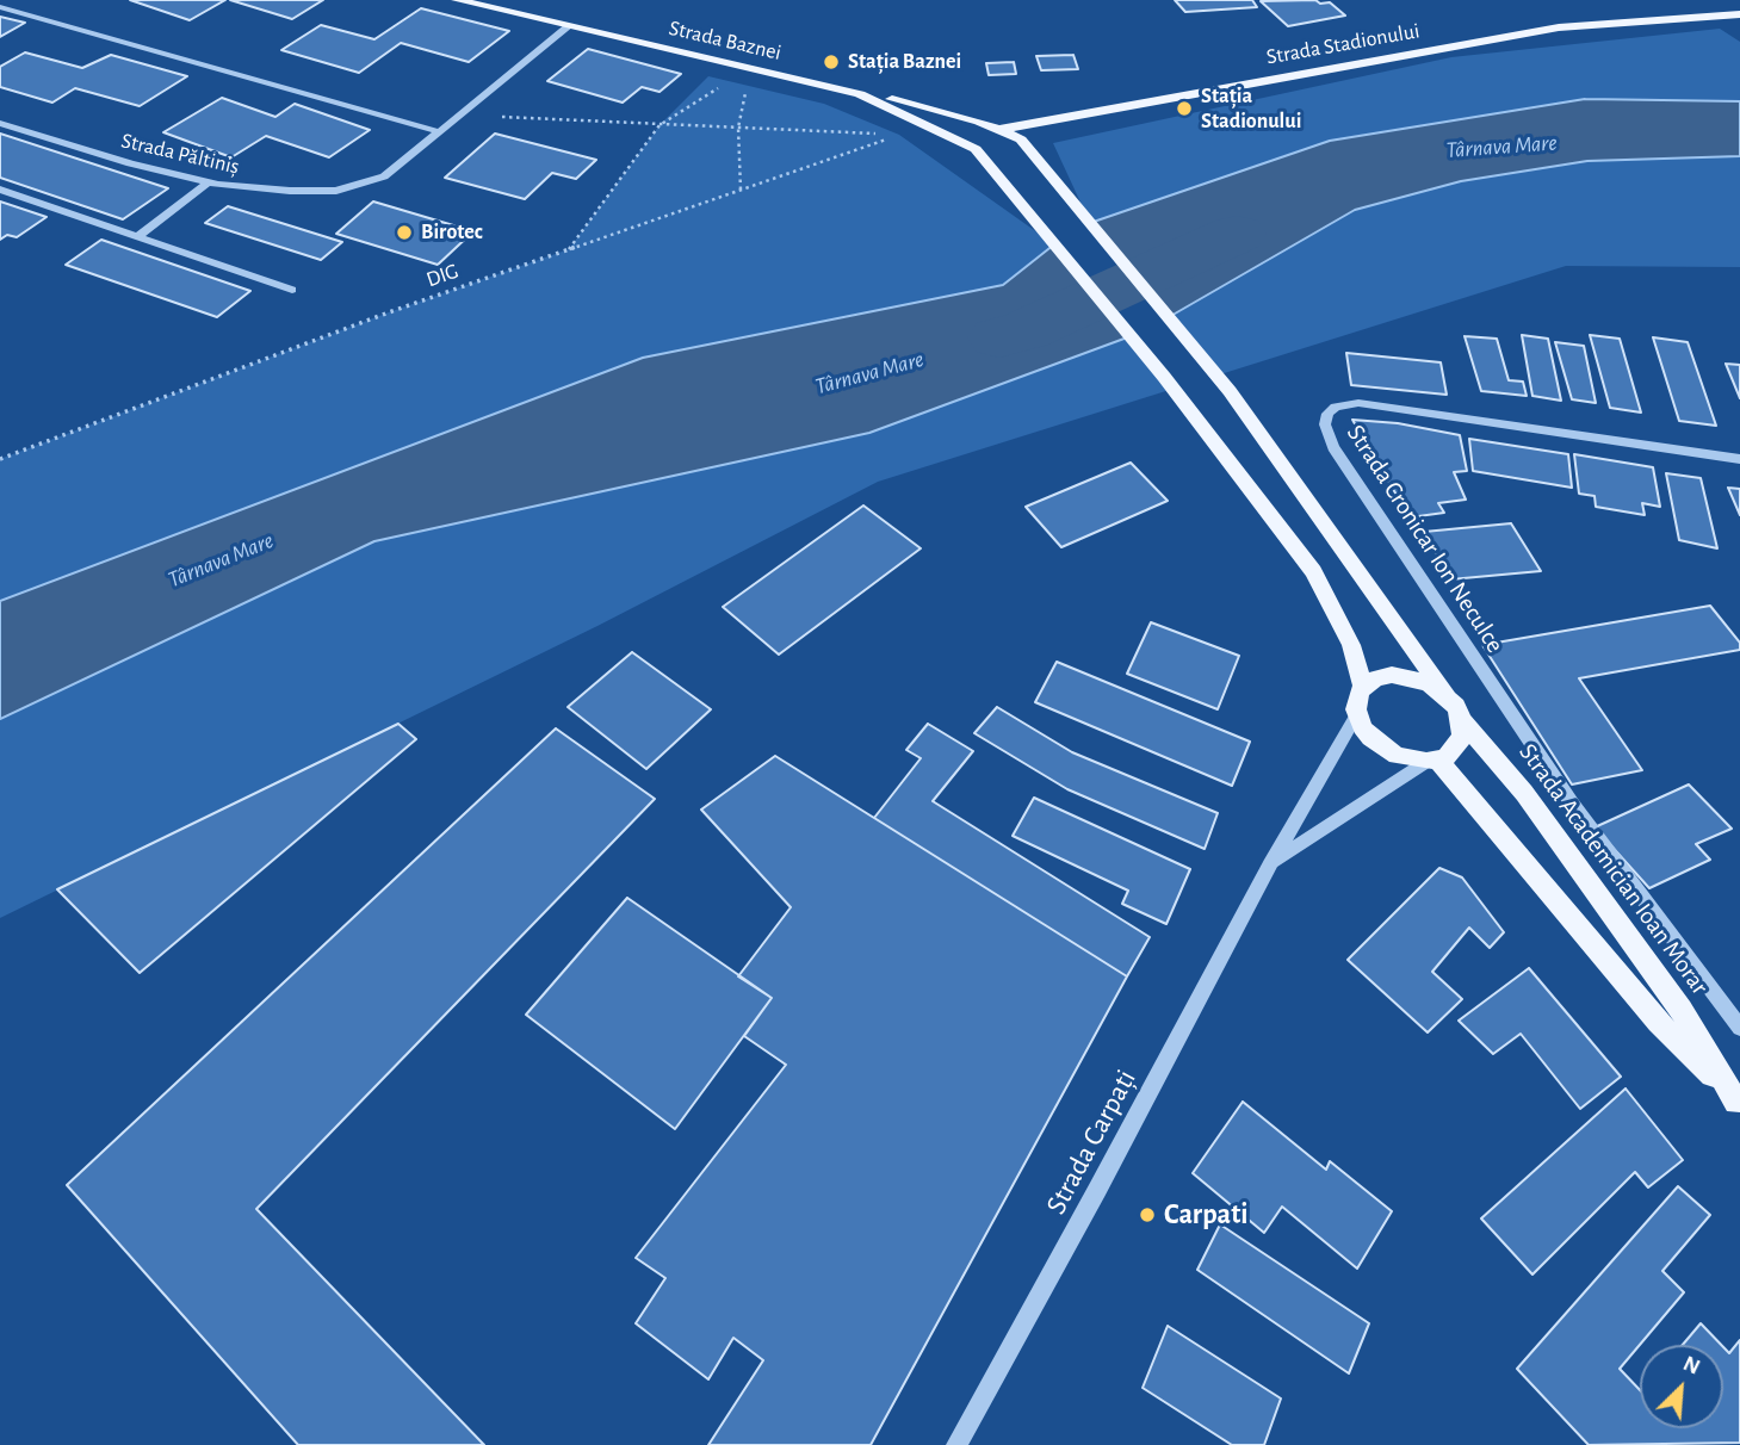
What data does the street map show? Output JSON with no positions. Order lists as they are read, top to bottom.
{
  "streets": {
    "main road": ["Strada Baznei", "Strada Stadionului", "Strada Academician Ioan Morar"],
    "street": ["Strada Păltiniș", "Strada Cronicar Ion Neculce", "Strada Carpați"],
    "path": ["DIG"]
  },
  "crossings": [
    ["Strada Baznei", "Strada Stadionului"],
    ["Strada Baznei", "Strada Păltiniș"],
    ["Strada Baznei", "Strada Academician Ioan Morar"],
    ["Strada Baznei", "Strada Carpați"],
    ["Strada Academician Ioan Morar", "Strada Carpați"]
  ],
  "water": ["Târnava Mare"],
  "places": [
    "Stația Baznei",
    "Stația Stadionului",
    "Birotec",
    "Carpati"
  ],
  "north": "top right"
}
